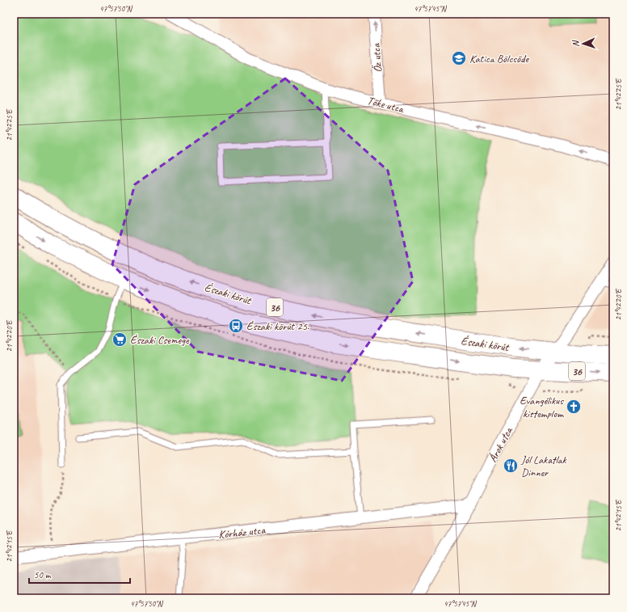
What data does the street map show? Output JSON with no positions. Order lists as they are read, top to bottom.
{
  "streets": {
    "main road": ["Északi körút", "36"],
    "street": [
      "Őz utca",
      "Tőke utca",
      "Árok utca",
      "Kórház utca"
    ]
  },
  "crossings": [
    ["Őz utca", "Tőke utca"],
    ["Északi körút", "36"],
    ["Északi körút", "Árok utca"],
    ["36", "Árok utca"],
    ["Árok utca", "Kórház utca"]
  ],
  "one_way": ["Őz utca", "Tőke utca"],
  "places": {
    "school or university": ["Katica Bölcsőde"],
    "bus stop": ["Északi körút 25."],
    "supermarket": ["Északi Csemege"],
    "church": ["Evangélikus kistemplom"],
    "restaurant": ["Jól Lakatlak Dinner"]
  },
  "scale_bar": "50 m",
  "north": "left",
  "coordinates": [
    "47°57'50\"N",
    "47°57'45\"N",
    "21°42'25\"E",
    "21°42'20\"E",
    "21°42'15\"E"
  ]
}
